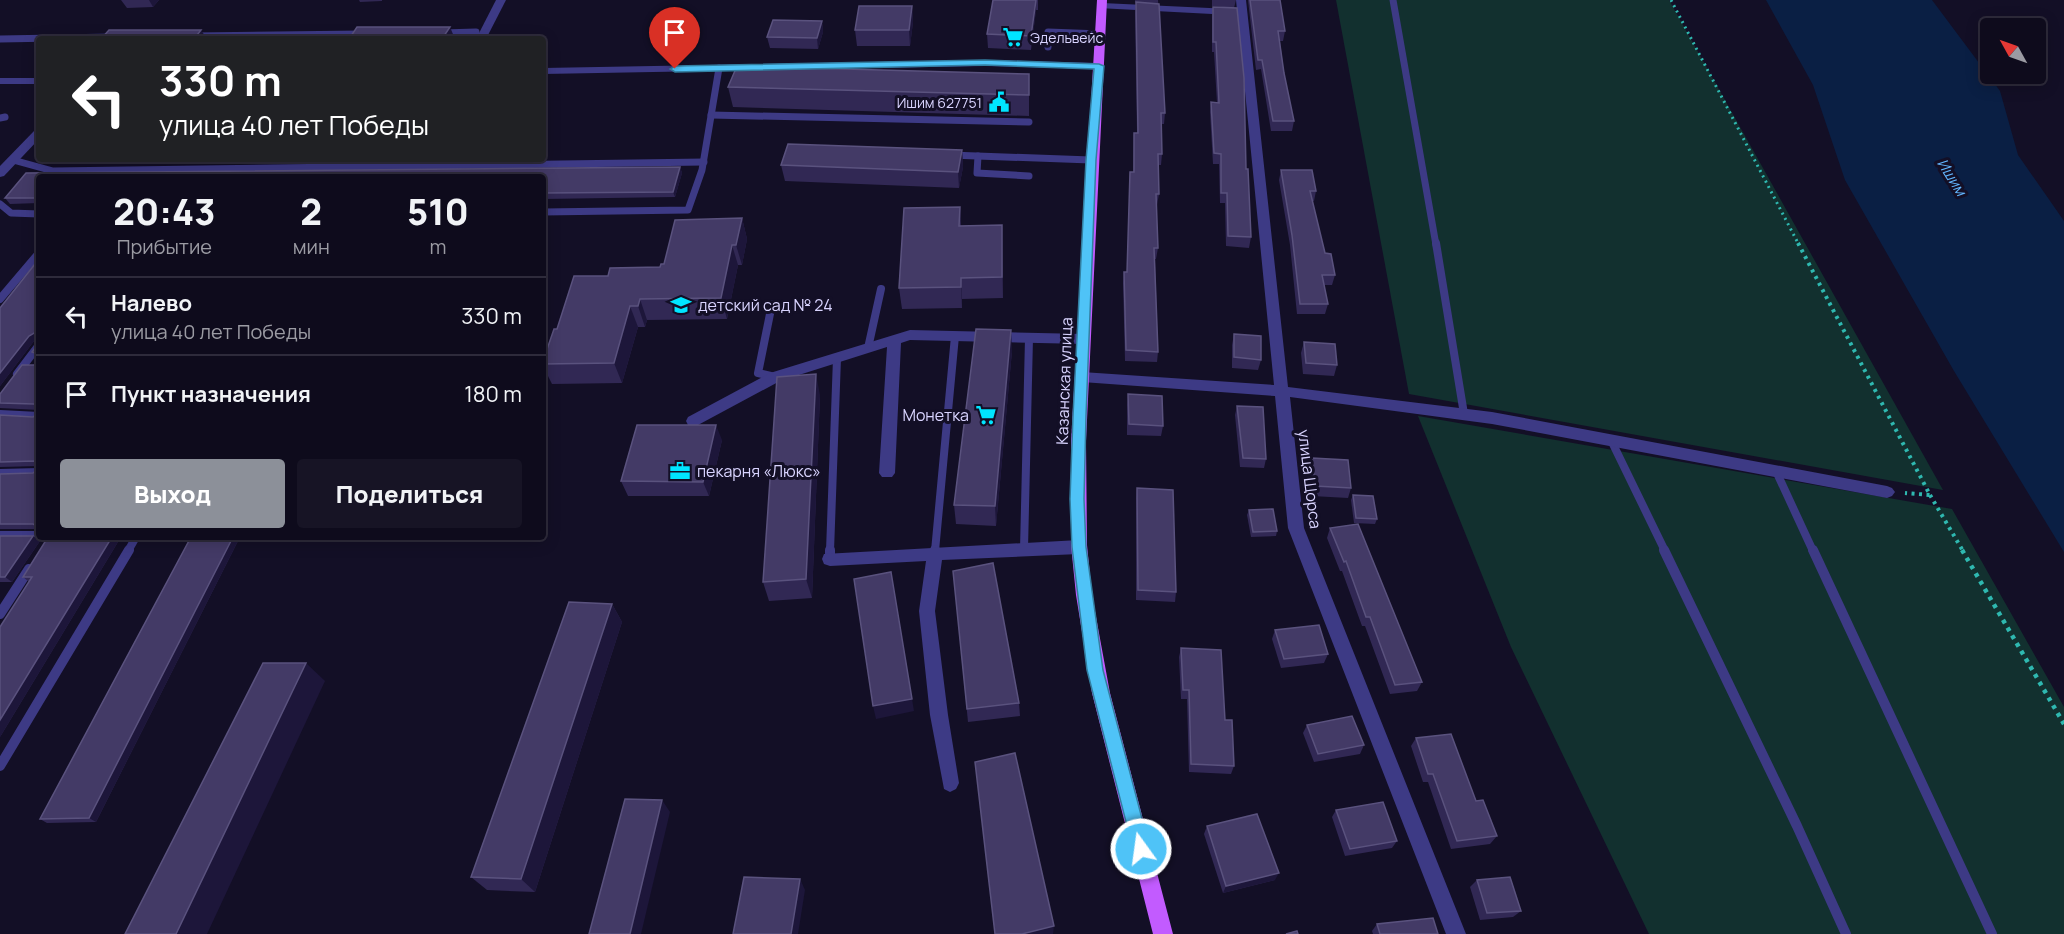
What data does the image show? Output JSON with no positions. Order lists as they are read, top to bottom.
{
  "streets": {
    "main road": ["Казанская улица"],
    "street": ["улица Щорса"]
  },
  "water": ["Ишим"],
  "places": {
    "supermarket": ["Эдельвейс", "Монетка"],
    "public building": ["Ишим 627751"],
    "school or university": ["детский сад № 24"],
    "office": ["пекарня «Люкс»"]
  },
  "north": "top left",
  "page": {
    "turn": ["330 m", "улица 40 лет Победы"],
    "eta": [
      "20:43",
      "Прибытие",
      "2",
      "мин",
      "510",
      "m"
    ],
    "list": [
      {
        "name": "Налево",
        "note": "улица 40 лет Победы",
        "value": "330 m"
      },
      {
        "name": "Пункт назначения",
        "value": "180 m"
      }
    ],
    "buttons": ["Выход", "Поделиться"]
  }
}
